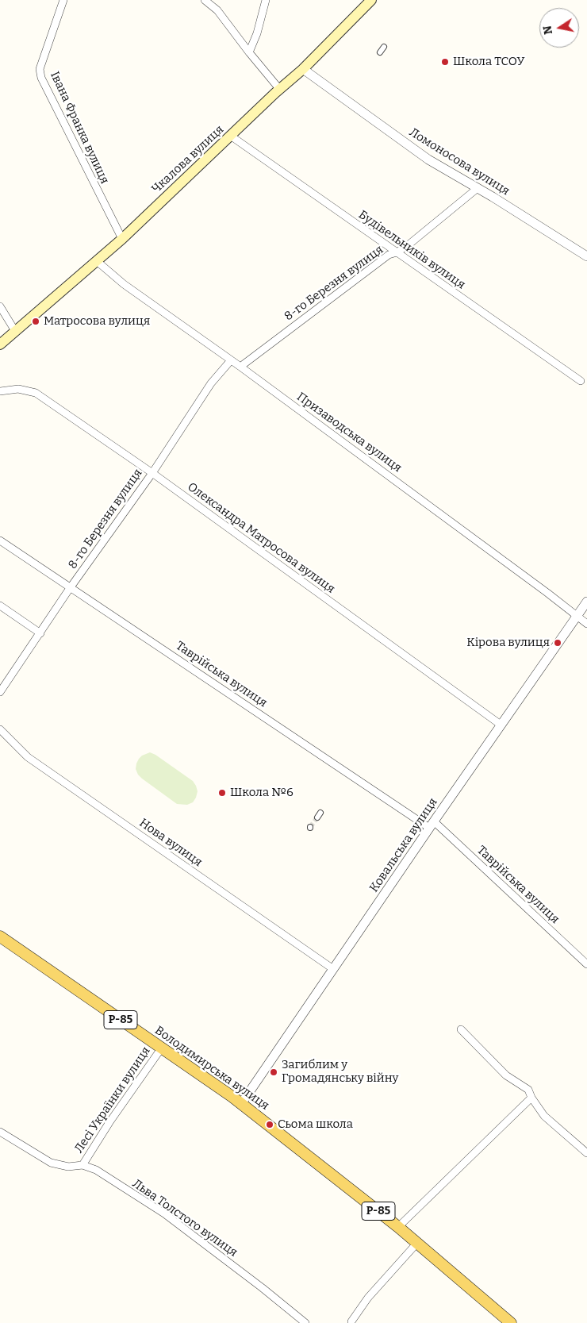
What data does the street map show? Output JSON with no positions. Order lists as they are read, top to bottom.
{
  "streets": {
    "main road": ["Чкалова вулиця", "Р-85", "Володимирська вулиця"],
    "street": [
      "Івана Франка вулиця",
      "Ломоносова вулиця",
      "Будівельників вулиця",
      "8-го Березня вулиця",
      "Призаводська вулиця",
      "Олександра Матросова вулиця",
      "Таврійська вулиця",
      "Нова вулиця",
      "Ковальська вулиця",
      "Лесі Українки вулиця",
      "Льва Толстого вулиця"
    ]
  },
  "crossings": [
    ["Івана Франка вулиця", "Чкалова вулиця"],
    ["Чкалова вулиця", "Ломоносова вулиця"],
    ["Чкалова вулиця", "Будівельників вулиця"],
    ["Чкалова вулиця", "Призаводська вулиця"],
    ["Ломоносова вулиця", "8-го Березня вулиця"],
    ["Будівельників вулиця", "8-го Березня вулиця"],
    ["8-го Березня вулиця", "Призаводська вулиця"],
    ["8-го Березня вулиця", "Олександра Матросова вулиця"],
    ["8-го Березня вулиця", "Таврійська вулиця"],
    ["Призаводська вулиця", "Ковальська вулиця"],
    ["Олександра Матросова вулиця", "Ковальська вулиця"],
    ["Таврійська вулиця", "Ковальська вулиця"],
    ["Нова вулиця", "Ковальська вулиця"],
    ["Ковальська вулиця", "Володимирська вулиця"],
    ["Володимирська вулиця", "Лесі Українки вулиця"],
    ["Лесі Українки вулиця", "Льва Толстого вулиця"]
  ],
  "places": [
    "Школа ТСОУ",
    "Матросова вулиця",
    "Кірова вулиця",
    "Школа №6",
    "Загиблим у Громадянську війну",
    "Сьома школа"
  ],
  "north": "left"
}
